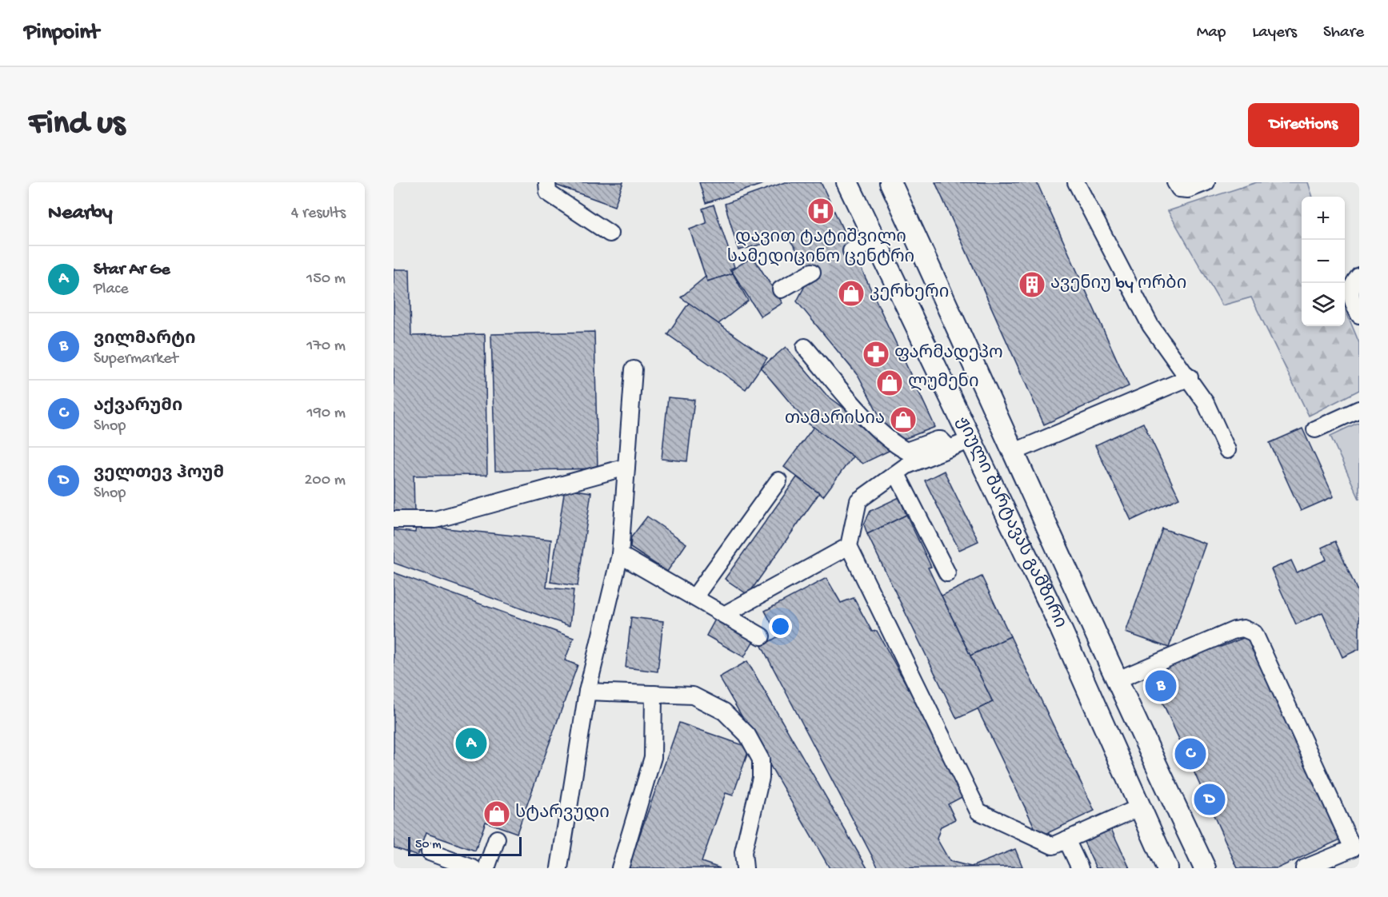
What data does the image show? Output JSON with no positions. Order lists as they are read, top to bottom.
{
  "streets": {
    "main road": ["ჟიული შარტავას გამზირი"]
  },
  "places": {
    "hospital": ["დავით ტატიშვილი სამედიცინო ცენტრი"],
    "building": ["ავენიუ by ორბი"],
    "shop": [
      "კერხერი",
      "ლუმენი",
      "თამარისია",
      "სტარვუდი"
    ],
    "pharmacy": ["ფარმადეპო"]
  },
  "scale_bar": "50 m",
  "page": {
    "header": "Pinpoint",
    "nav": ["Map", "Layers", "Share"],
    "buttons": "Directions",
    "title": "Find us",
    "heading": ["Nearby", "4 results"],
    "map_buttons": ["+", "−"],
    "list": [
      {
        "mark": "A",
        "name": "Star Ar Ge",
        "note": "Place",
        "value": "150 m"
      },
      {
        "mark": "B",
        "name": "ვილმარტი",
        "note": "Supermarket",
        "value": "170 m"
      },
      {
        "mark": "C",
        "name": "აქვარუმი",
        "note": "Shop",
        "value": "190 m"
      },
      {
        "mark": "D",
        "name": "ველთევ ჰოუმ",
        "note": "Shop",
        "value": "200 m"
      }
    ],
    "pins": [
      "B",
      "A",
      "C",
      "D"
    ],
    "scale": "50 m"
  }
}
